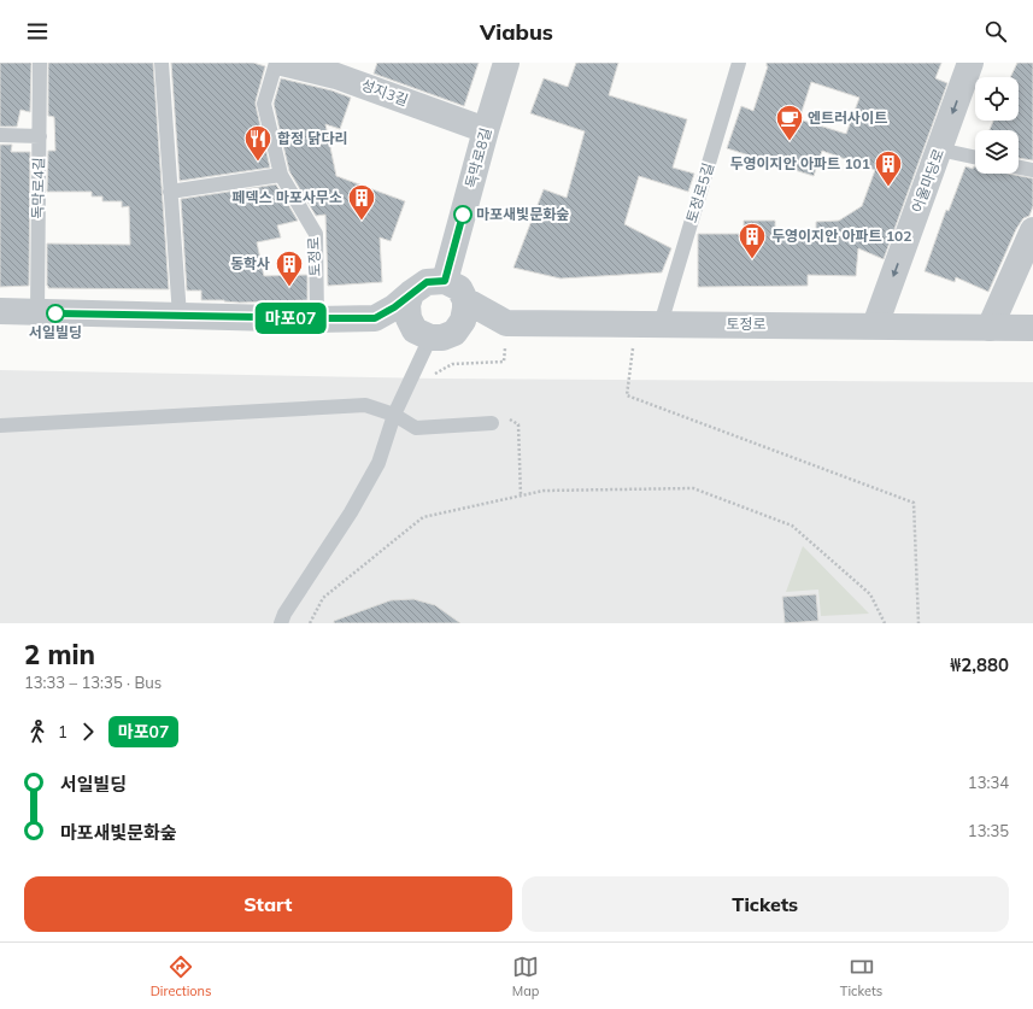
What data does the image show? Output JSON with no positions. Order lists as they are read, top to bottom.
{
  "streets": {
    "street": [
      "성지3길",
      "독막로8길",
      "어울마당로",
      "토정로"
    ],
    "lane": ["독막로4길", "토정로5길"]
  },
  "crossings": [
    ["성지3길", "독막로8길"],
    ["독막로8길", "토정로"],
    ["어울마당로", "토정로"],
    ["토정로5길", "토정로"]
  ],
  "places": {
    "cafe": ["엔트러사이트"],
    "restaurant": ["합정 닭다리"],
    "building": [
      "두영이지안 아파트 101",
      "페덱스 마포사무소",
      "두영이지안 아파트 102",
      "동학사"
    ],
    "other": ["마포새빛문화숲", "서일빌딩"]
  },
  "lines": ["bus line 마포07"],
  "page": {
    "header": "Viabus",
    "on_map": "마포07",
    "heading": ["2 min", "13:33 – 13:35 · Bus", "₩2,880"],
    "legs": ["1", "마포07"],
    "list": [
      {
        "name": "서일빌딩",
        "value": "13:34"
      },
      {
        "name": "마포새빛문화숲",
        "value": "13:35"
      }
    ],
    "buttons": ["Start", "Tickets"],
    "tabs": ["Directions", "Map", "Tickets"]
  }
}
